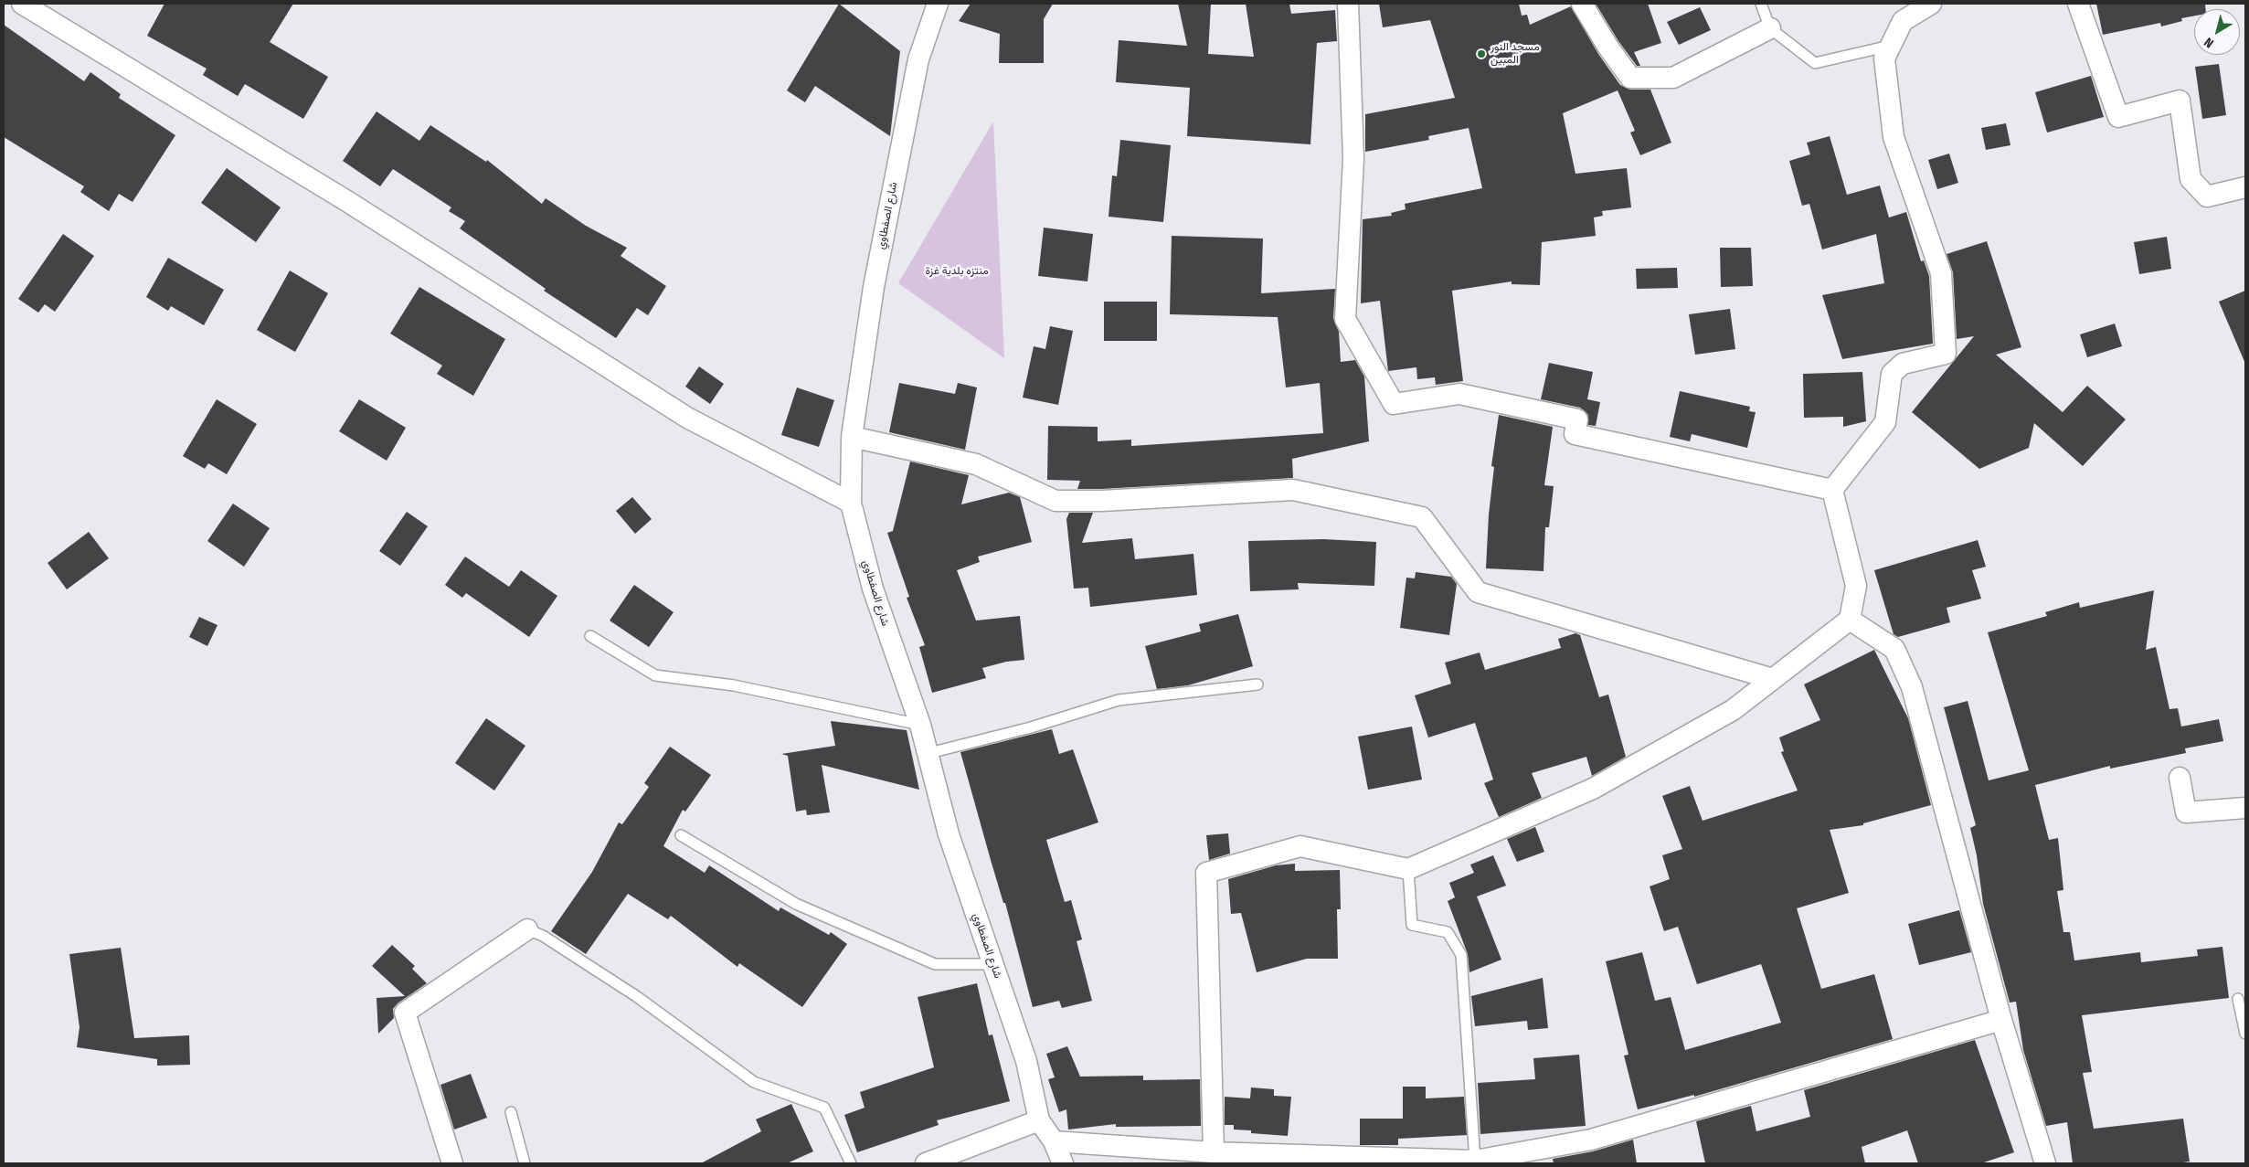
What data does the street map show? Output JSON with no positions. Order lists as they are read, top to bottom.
{
  "streets": {
    "street": ["شارع الصفطاوي"]
  },
  "parks": ["منتزه بلدية غزة"],
  "places": ["مسجد النور المبين"],
  "north": "bottom left"
}
